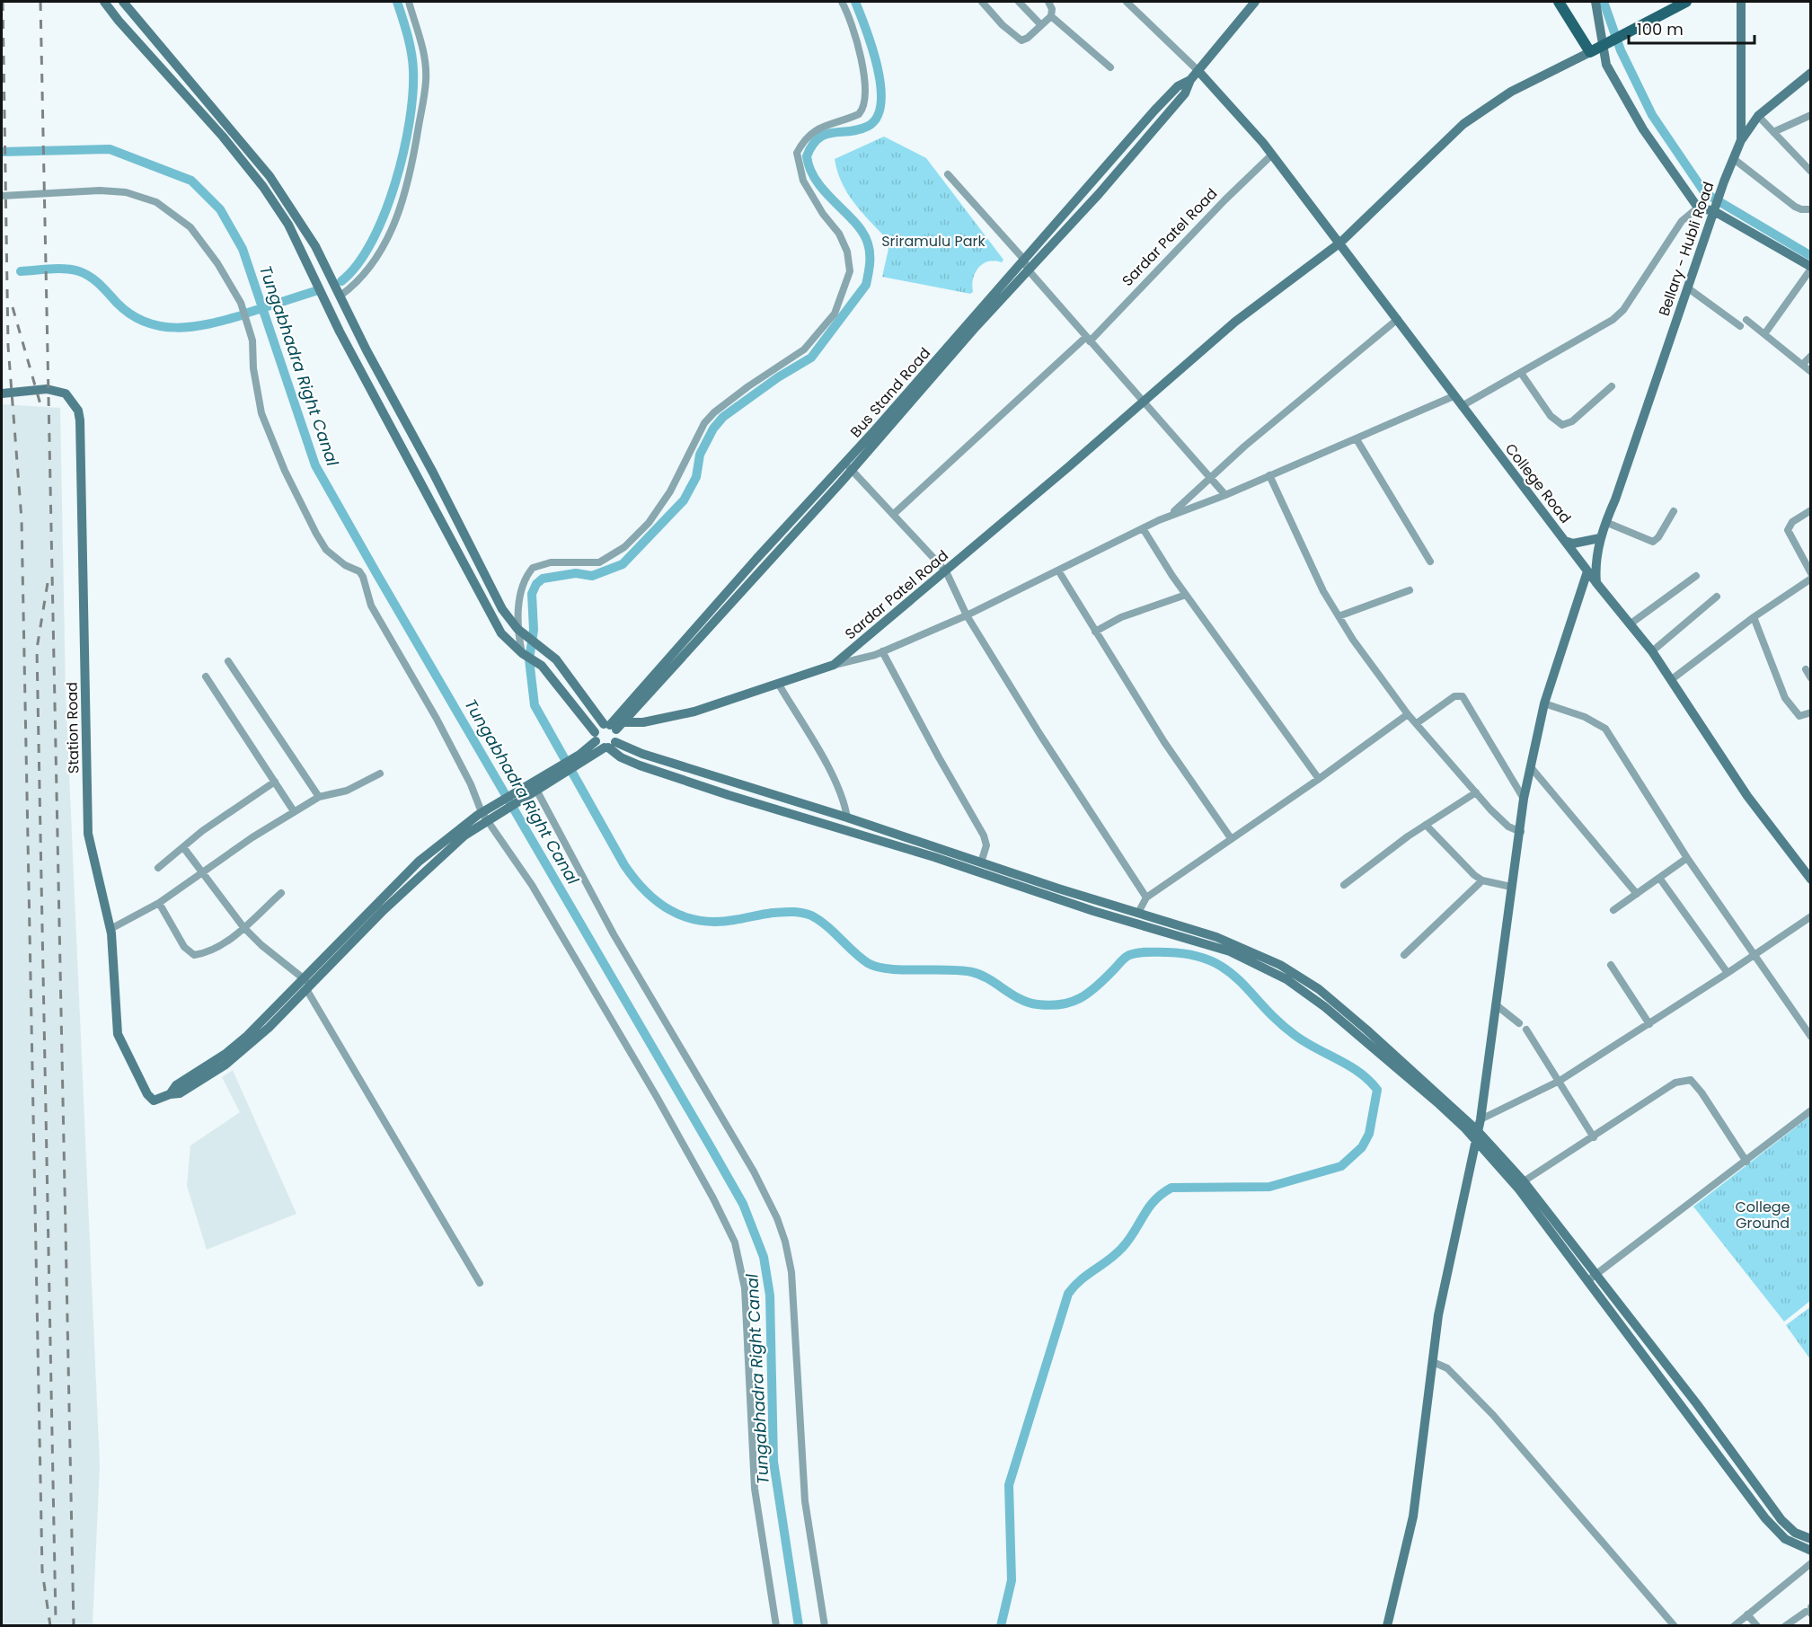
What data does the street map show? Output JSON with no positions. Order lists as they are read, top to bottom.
{
  "streets": {
    "street": [
      "Sardar Patel Road",
      "Bellary - Hubli Road",
      "Bus Stand Road",
      "College Road",
      "Station Road"
    ]
  },
  "crossings": [
    ["Sardar Patel Road", "Bus Stand Road"],
    ["Sardar Patel Road", "College Road"],
    ["Bellary - Hubli Road", "College Road"],
    ["Bus Stand Road", "College Road"]
  ],
  "water": ["Tungabhadra Right Canal"],
  "parks": ["Sriramulu Park", "College Ground"],
  "scale_bar": "100 m"
}
